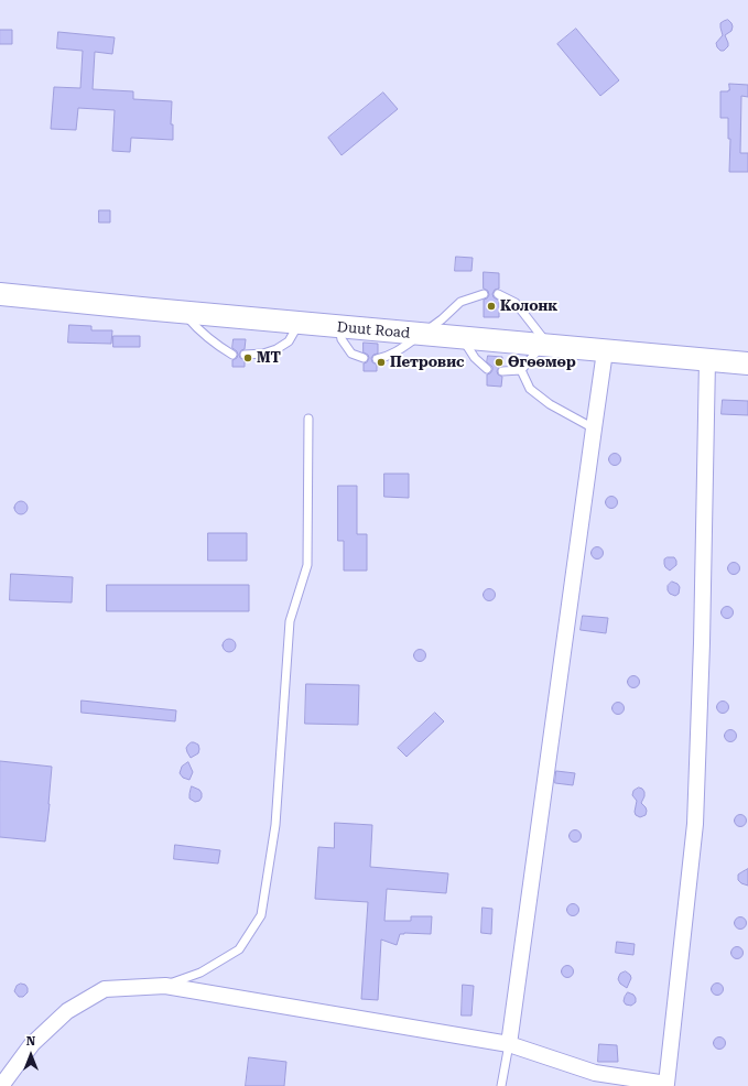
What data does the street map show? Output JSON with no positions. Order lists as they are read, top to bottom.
{
  "streets": {
    "main road": ["Duut Road"]
  },
  "places": [
    "Колонк",
    "MT",
    "Петровиc",
    "Өгөөмөр"
  ],
  "north": "top"
}
